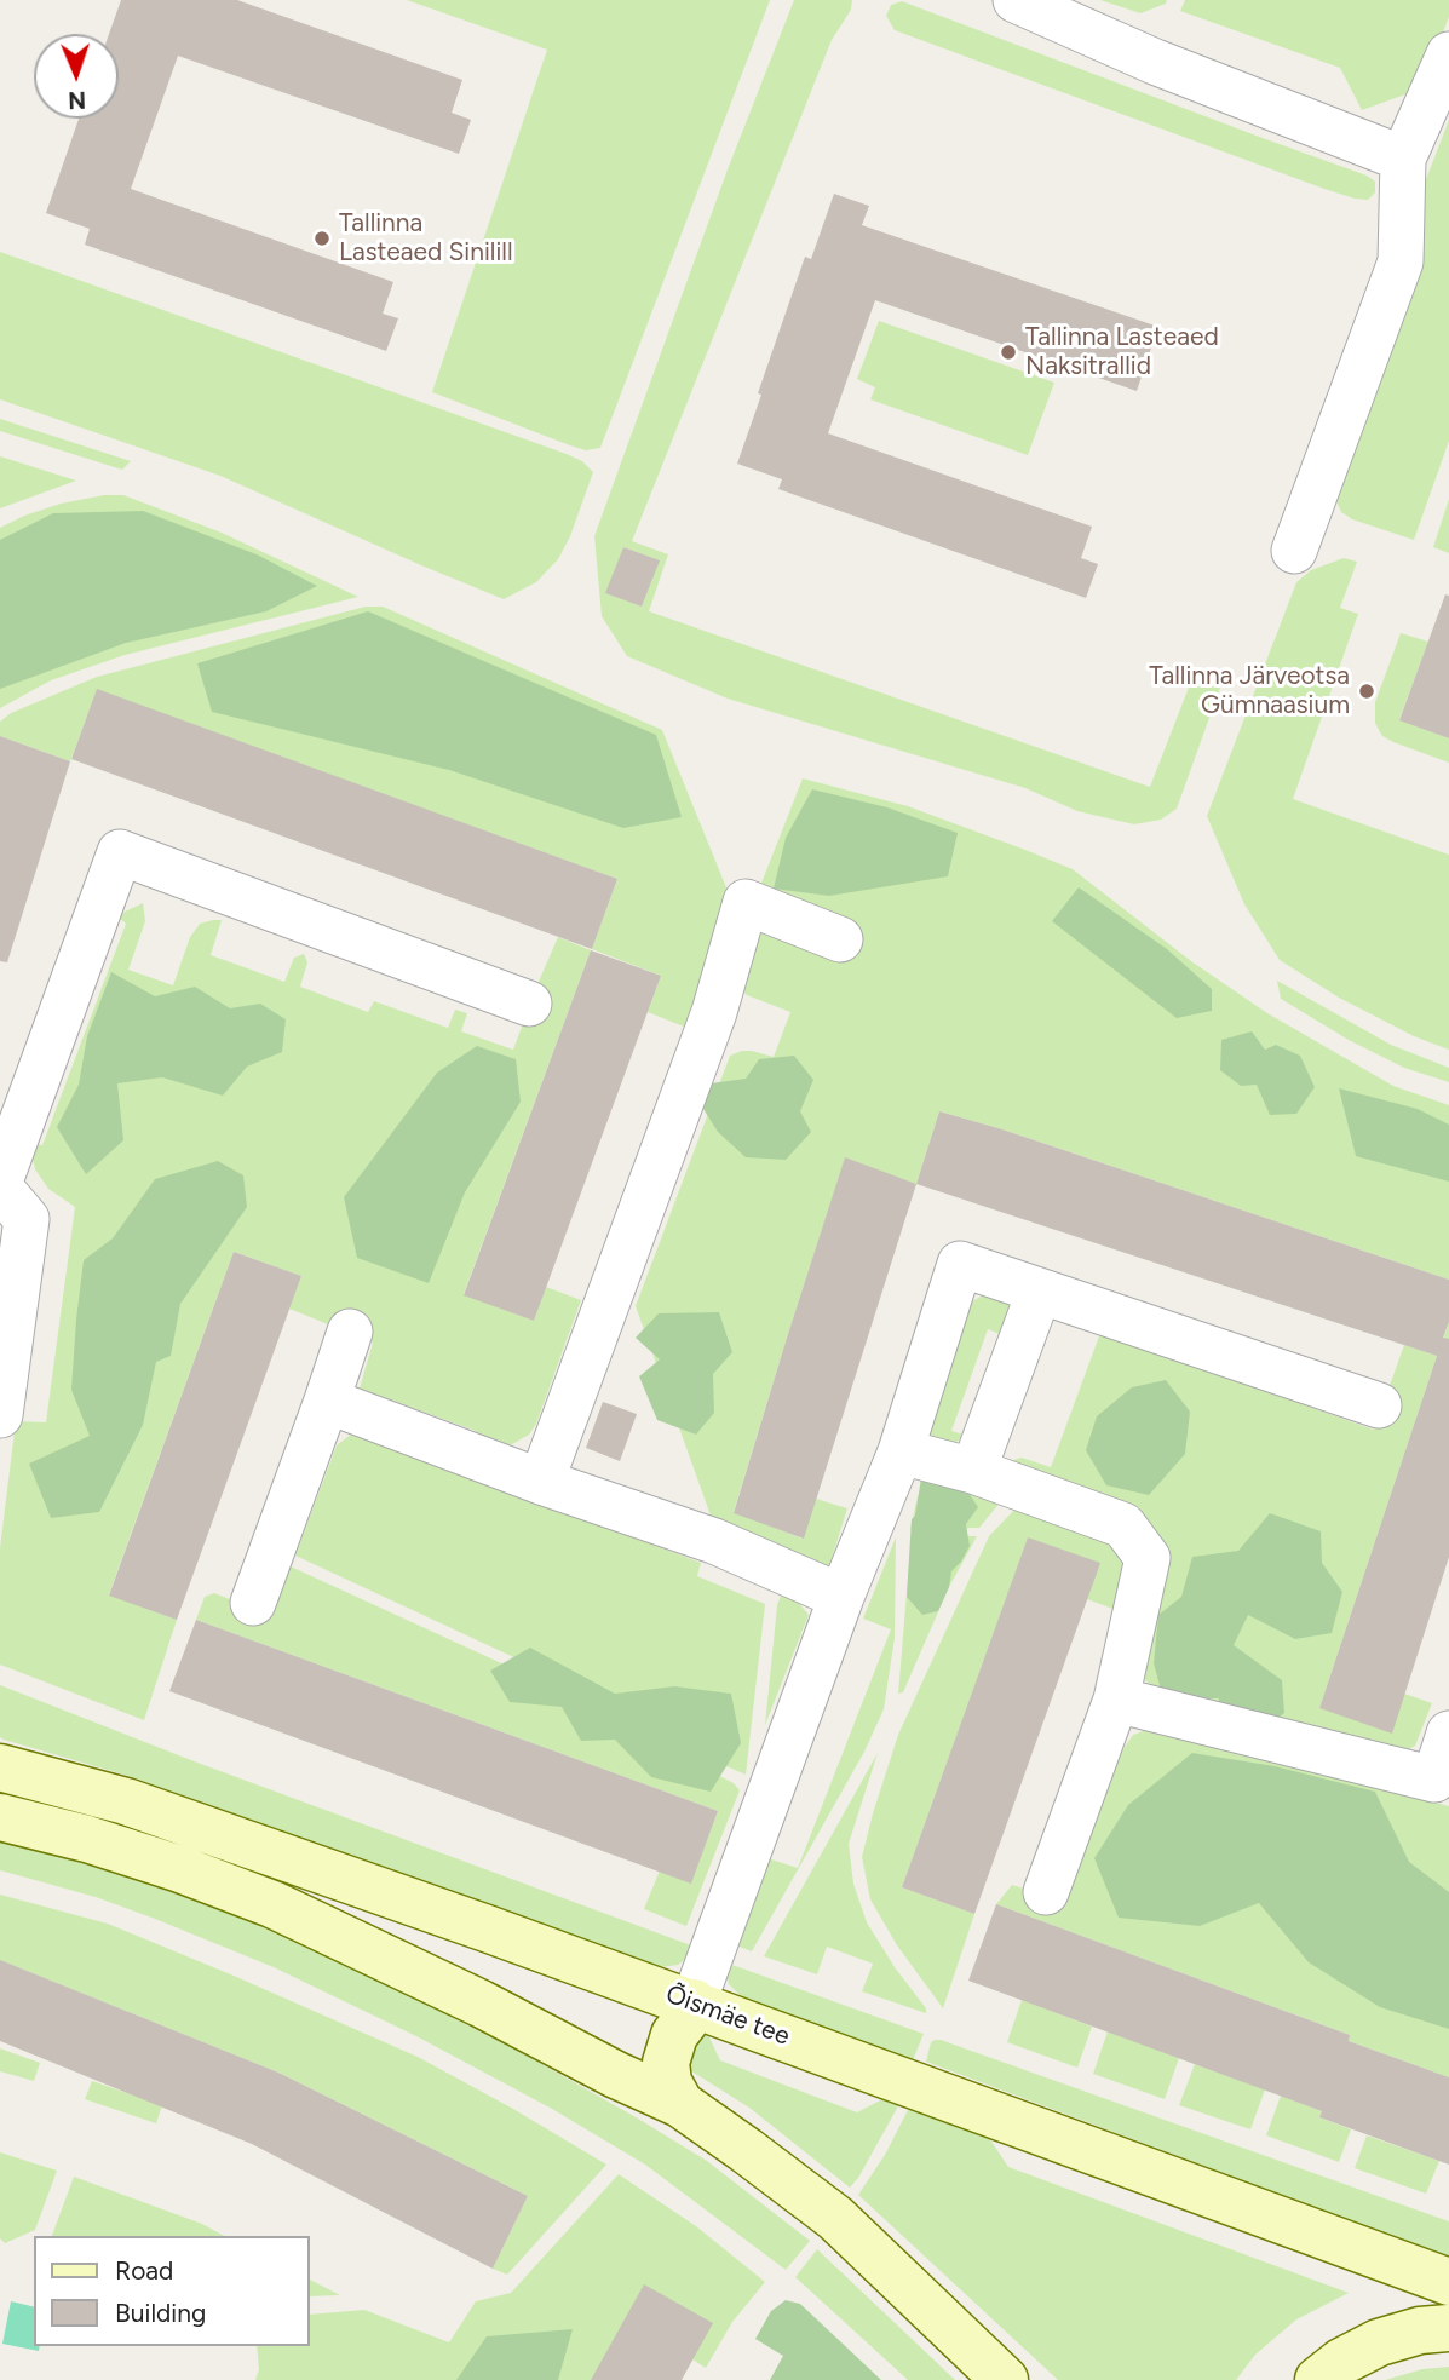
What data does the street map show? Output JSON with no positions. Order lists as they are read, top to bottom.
{
  "streets": {
    "main road": ["Õismäe tee"]
  },
  "places": ["Tallinna Lasteaed Sinilill", "Tallinna Lasteaed Naksitrallid", "Tallinna Järveotsa Gümnaasium"],
  "legend": ["Road", "Building"],
  "north": "bottom"
}
